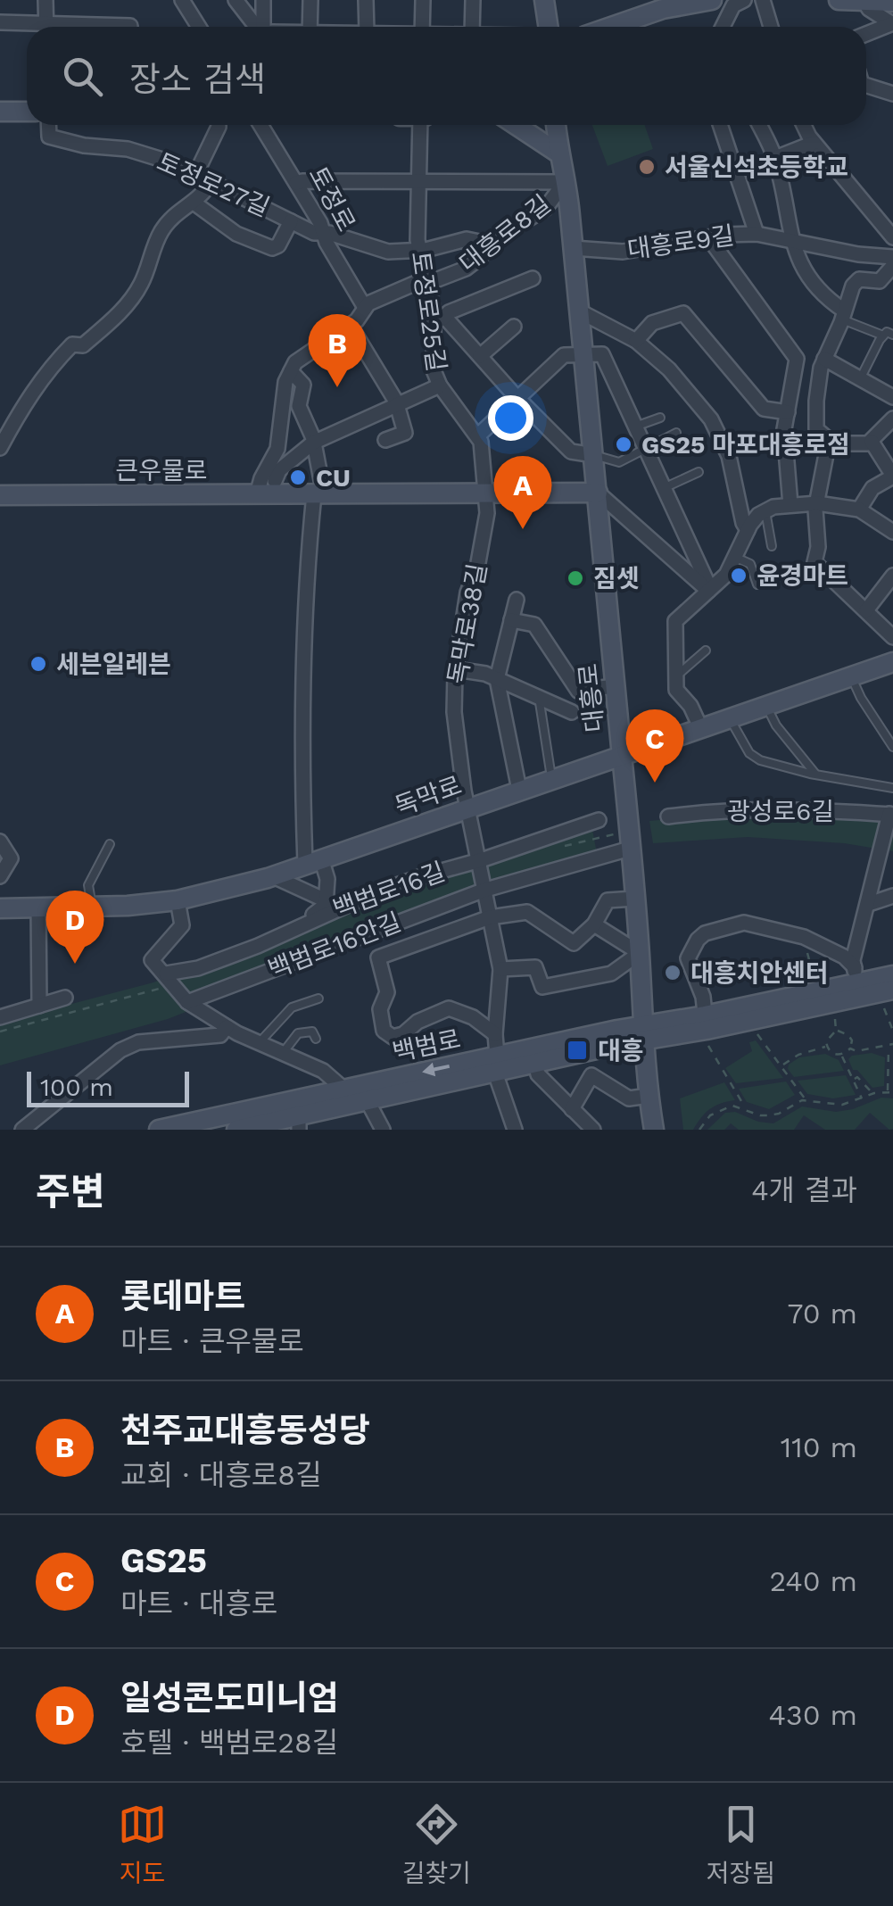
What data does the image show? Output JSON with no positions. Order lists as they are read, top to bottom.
{
  "streets": {
    "main road": [
      "큰우물로",
      "대흥로",
      "독막로",
      "백범로"
    ],
    "street": [
      "토정로27길",
      "토정로",
      "대흥로8길",
      "대흥로9길",
      "토정로25길",
      "독막로38길",
      "광성로6길",
      "백범로16길",
      "백범로16안길"
    ]
  },
  "crossings": [
    ["토정로27길", "토정로"],
    ["토정로27길", "대흥로8길"],
    ["토정로27길", "토정로25길"],
    ["토정로", "대흥로8길"],
    ["대흥로8길", "토정로25길"],
    ["대흥로8길", "대흥로"],
    ["대흥로9길", "대흥로"],
    ["토정로25길", "큰우물로"],
    ["토정로25길", "독막로38길"],
    ["큰우물로", "독막로38길"],
    ["큰우물로", "대흥로"],
    ["독막로38길", "독막로"],
    ["독막로38길", "백범로16길"],
    ["대흥로", "독막로"],
    ["대흥로", "백범로16길"],
    ["대흥로", "백범로"],
    ["독막로", "백범로16길"],
    ["백범로16길", "백범로16안길"],
    ["백범로16길", "백범로"]
  ],
  "places": {
    "other": [
      "서울신석초등학교",
      "GS25 마포대흥로점",
      "CU",
      "윤경마트",
      "짐셋",
      "세븐일레븐",
      "대흥치안센터"
    ],
    "transit": ["대흥"]
  },
  "scale_bar": "100 m",
  "page": {
    "search": "장소 검색",
    "pins": [
      "B",
      "A",
      "C",
      "D"
    ],
    "scale": "100 m",
    "heading": ["주변", "4개 결과"],
    "list": [
      {
        "mark": "A",
        "name": "롯데마트",
        "note": "마트 · 큰우물로",
        "value": "70 m"
      },
      {
        "mark": "B",
        "name": "천주교대흥동성당",
        "note": "교회 · 대흥로8길",
        "value": "110 m"
      },
      {
        "mark": "C",
        "name": "GS25",
        "note": "마트 · 대흥로",
        "value": "240 m"
      },
      {
        "mark": "D",
        "name": "일성콘도미니엄",
        "note": "호텔 · 백범로28길",
        "value": "430 m"
      }
    ],
    "nav": ["지도", "길찾기", "저장됨"]
  }
}
